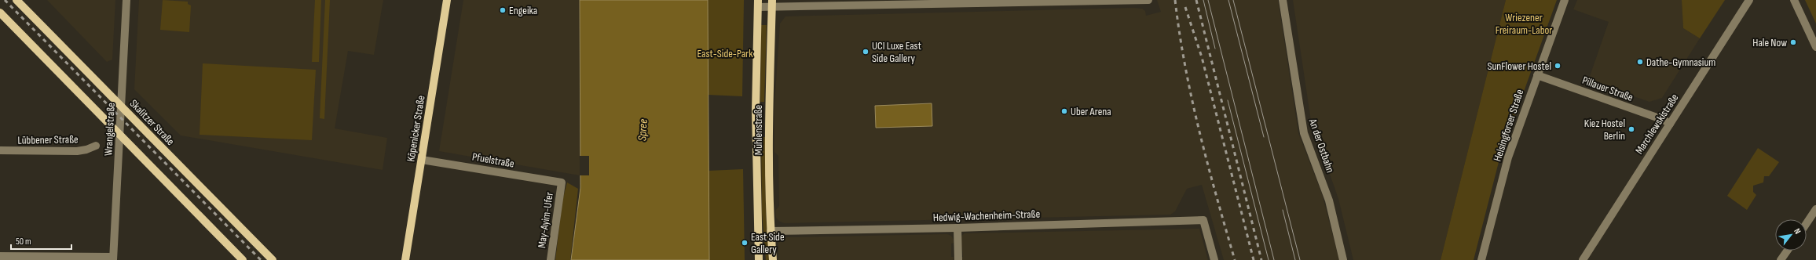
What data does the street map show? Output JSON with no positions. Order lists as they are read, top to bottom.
{
  "streets": {
    "main road": ["Skalitzer Straße", "Köpenicker Straße", "Mühlenstraße"],
    "street": [
      "Pillauer Straße",
      "Marchlewskistraße",
      "Helsingforser Straße",
      "Wrangelstraße",
      "Lübbener Straße",
      "An der Ostbahn",
      "Pfuelstraße",
      "Hedwig-Wachenheim-Straße",
      "May-Ayim-Ufer"
    ]
  },
  "crossings": [
    ["Pillauer Straße", "Marchlewskistraße"],
    ["Pillauer Straße", "Helsingforser Straße"],
    ["Skalitzer Straße", "Wrangelstraße"],
    ["Köpenicker Straße", "Pfuelstraße"],
    ["Mühlenstraße", "Hedwig-Wachenheim-Straße"],
    ["Pfuelstraße", "May-Ayim-Ufer"]
  ],
  "water": ["Spree"],
  "parks": ["Wriezener Freiraum-Labor", "East-Side-Park"],
  "places": [
    "Engeika",
    "Hale Now",
    "UCI Luxe East Side Gallery",
    "Dathe-Gymnasium",
    "SunFlower Hostel",
    "Uber Arena",
    "Kiez Hostel Berlin",
    "East Side Gallery"
  ],
  "scale_bar": "50 m",
  "north": "top right"
}
